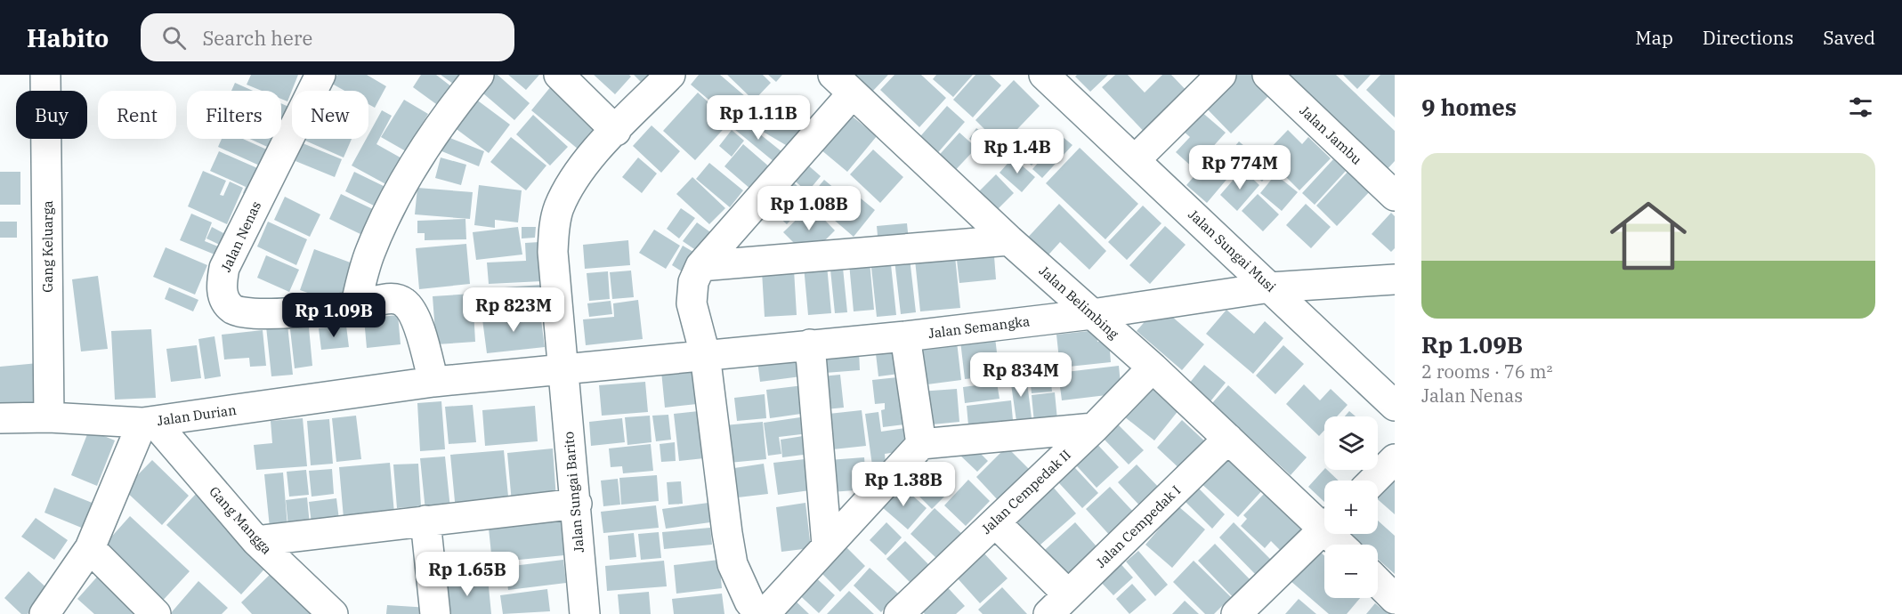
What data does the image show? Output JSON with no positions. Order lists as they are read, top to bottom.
{
  "streets": {
    "street": [
      "Jalan Jambu",
      "Jalan Nenas",
      "Gang Keluarga",
      "Jalan Sungai Musi",
      "Jalan Belimbing",
      "Jalan Semangka",
      "Jalan Durian",
      "Jalan Sungai Barito",
      "Jalan Cempedak II",
      "Gang Mangga",
      "Jalan Cempedak I"
    ]
  },
  "crossings": [
    ["Jalan Nenas", "Jalan Durian"],
    ["Jalan Sungai Musi", "Jalan Semangka"],
    ["Jalan Belimbing", "Jalan Semangka"],
    ["Jalan Belimbing", "Jalan Cempedak II"],
    ["Jalan Belimbing", "Jalan Cempedak I"],
    ["Jalan Semangka", "Jalan Sungai Barito"],
    ["Jalan Durian", "Gang Mangga"]
  ],
  "page": {
    "header": "Habito",
    "search": "Search here",
    "nav": ["Map", "Directions", "Saved"],
    "heading": "9 homes",
    "chip": [
      "Buy",
      "Rent",
      "Filters",
      "New"
    ],
    "price": [
      "Rp 1.11B",
      "Rp 1.4B",
      "Rp 774M",
      "Rp 1.08B",
      "Rp 823M",
      "Rp 1.09B",
      "Rp 834M",
      "Rp 1.38B",
      "Rp 1.65B"
    ],
    "list": [
      {
        "name": "Rp 1.09B",
        "note": "2 rooms · 76 m² · Jalan Nenas"
      }
    ],
    "map_buttons": ["+", "−"]
  }
}
